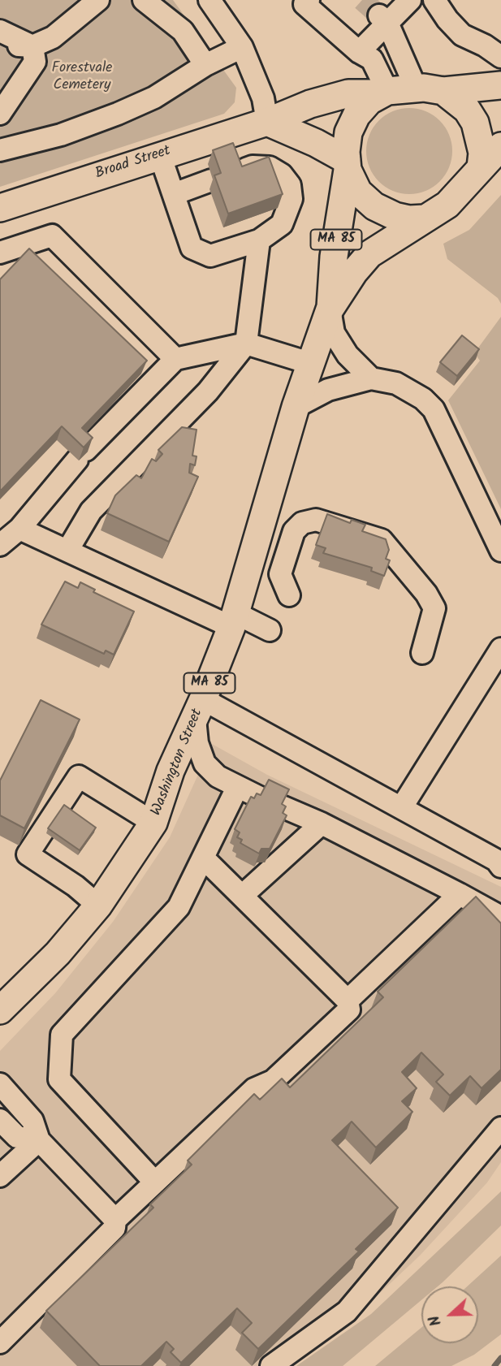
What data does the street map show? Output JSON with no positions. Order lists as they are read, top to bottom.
{
  "streets": {
    "main road": ["Broad Street", "MA 85", "Washington Street"]
  },
  "crossings": [
    ["Broad Street", "Washington Street"]
  ],
  "parks": ["Forestvale Cemetery"],
  "north": "left"
}
